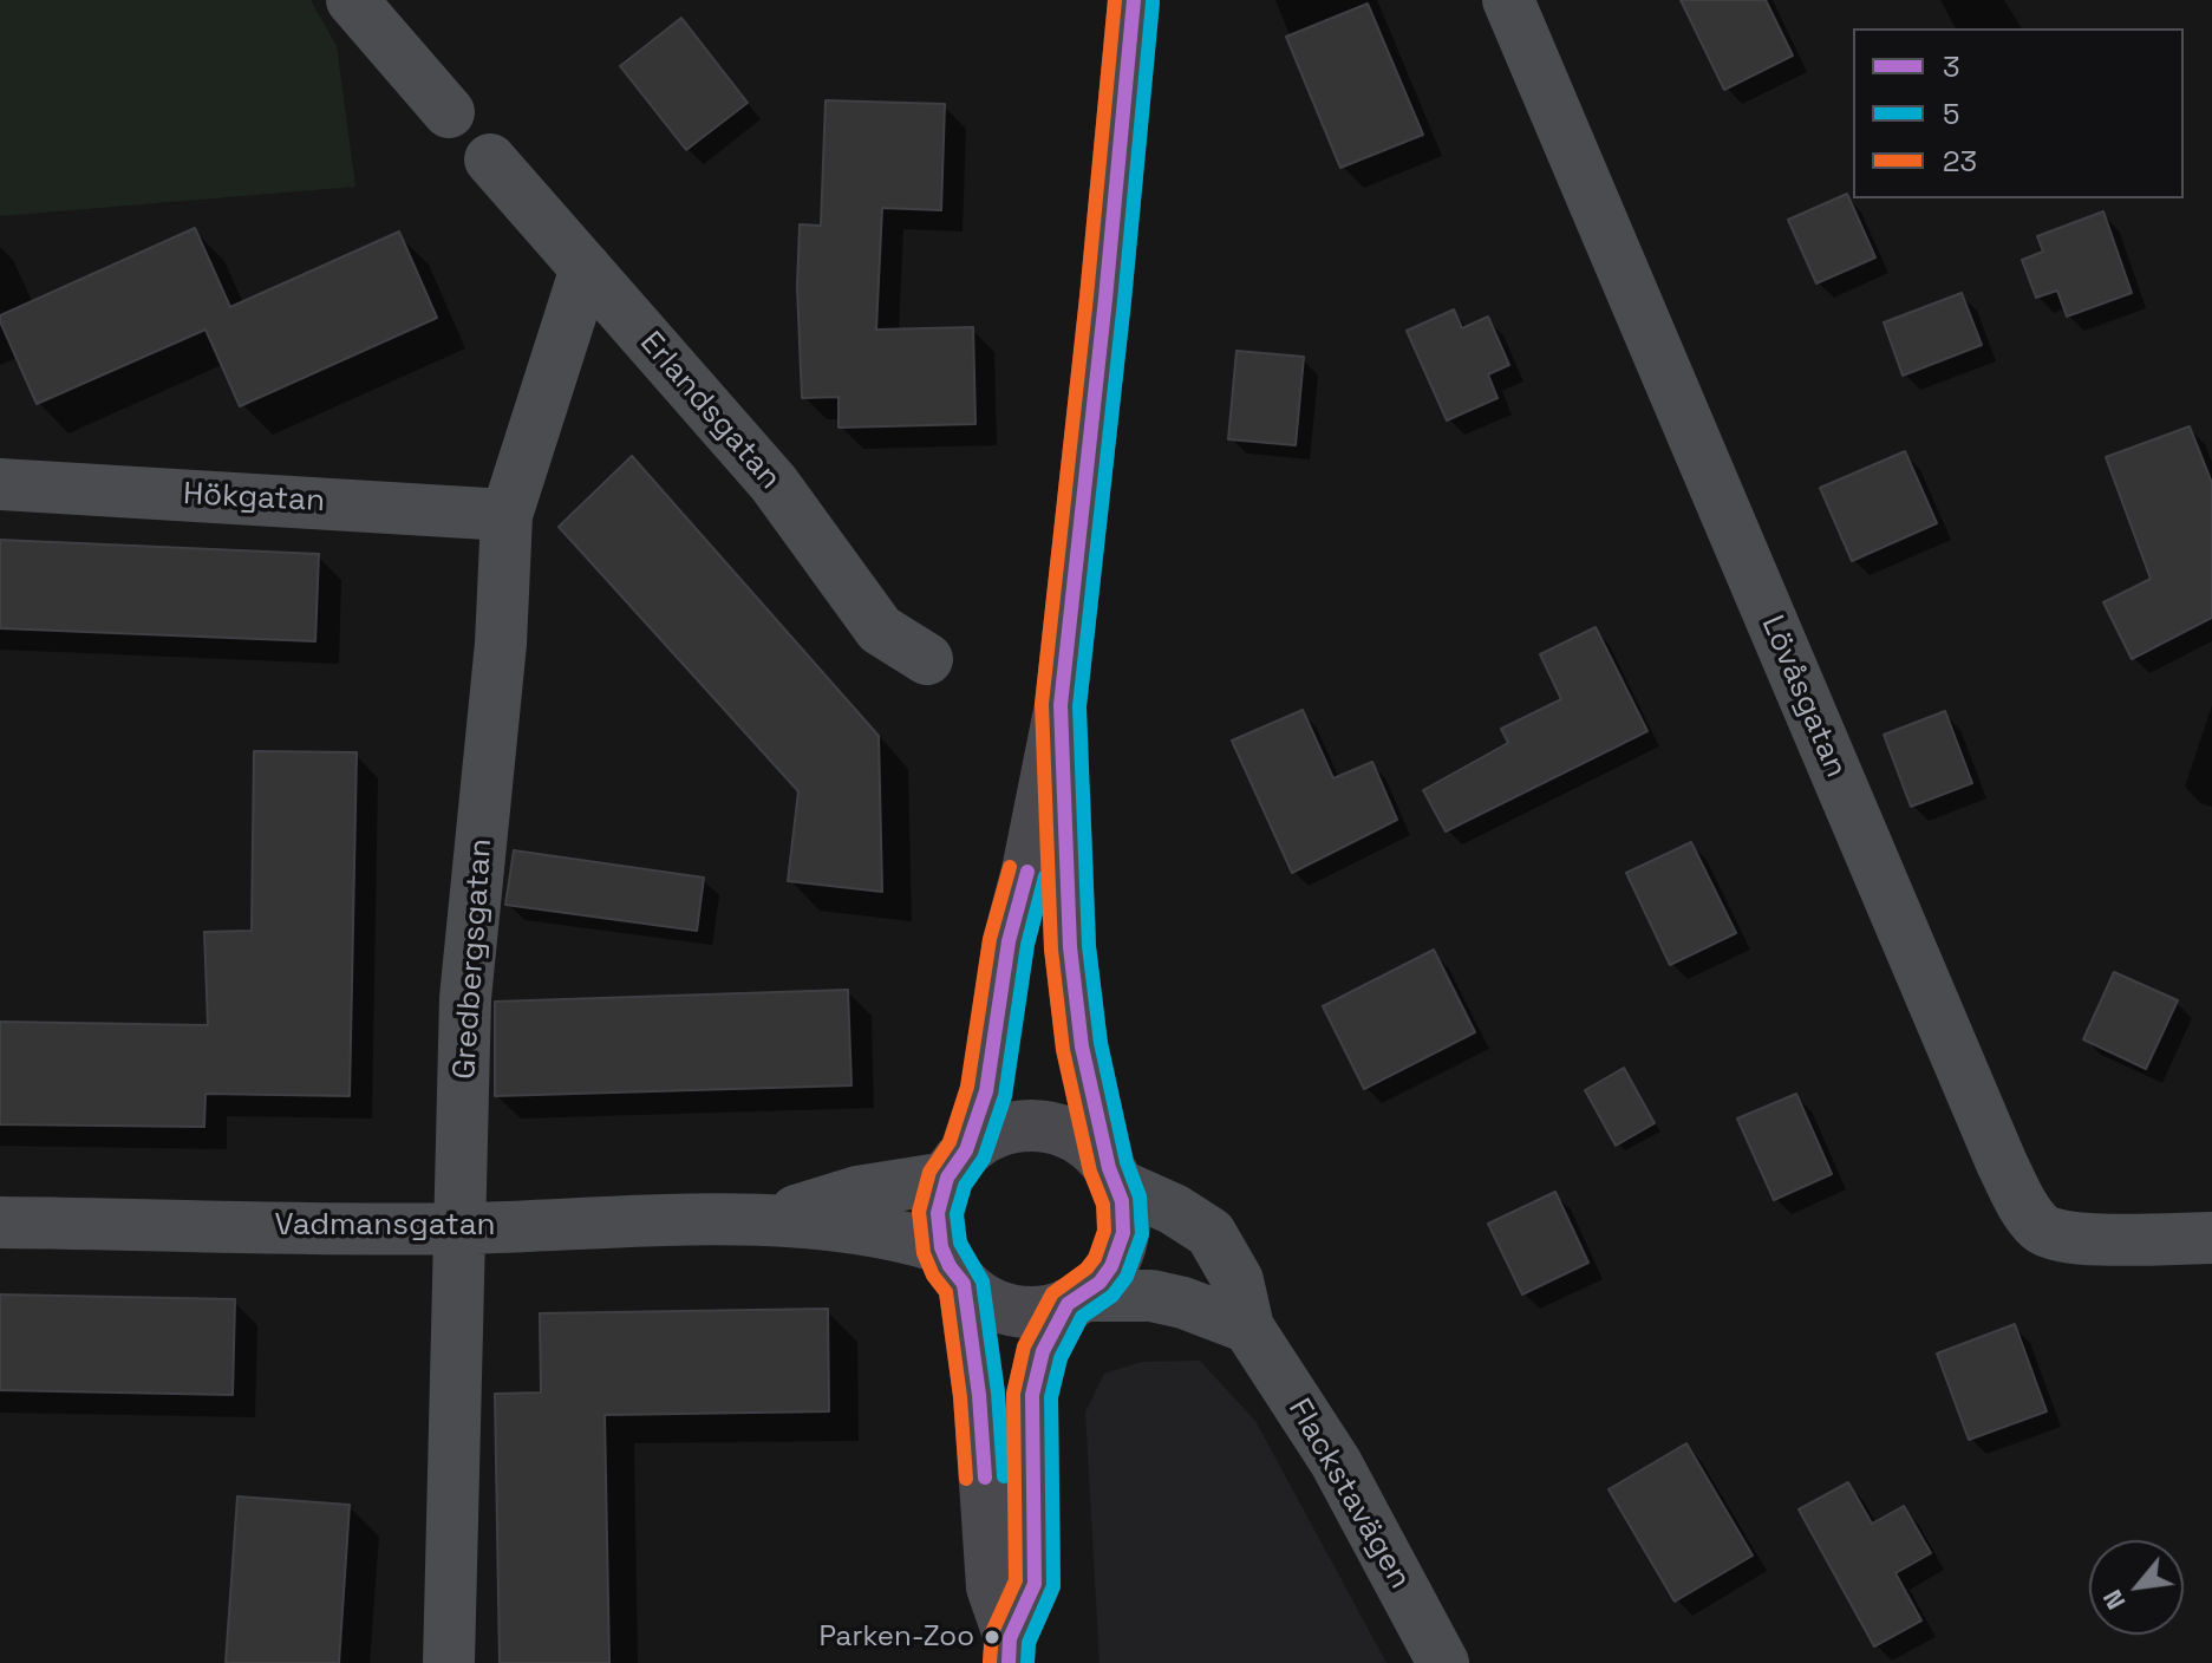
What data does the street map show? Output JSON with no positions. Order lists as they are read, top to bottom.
{
  "streets": {
    "street": [
      "Erlandsgatan",
      "Hökgatan",
      "Lövåsgatan",
      "Gredbergsgatan",
      "Vadmansgatan",
      "Flackstavägen"
    ]
  },
  "crossings": [
    ["Erlandsgatan", "Gredbergsgatan"],
    ["Hökgatan", "Gredbergsgatan"],
    ["Gredbergsgatan", "Vadmansgatan"],
    ["Vadmansgatan", "Flackstavägen"]
  ],
  "places": ["Parken-Zoo"],
  "lines": ["transit line 3", "transit line 23", "transit line 5"],
  "legend": ["3", "5", "23"],
  "north": "bottom left"
}
